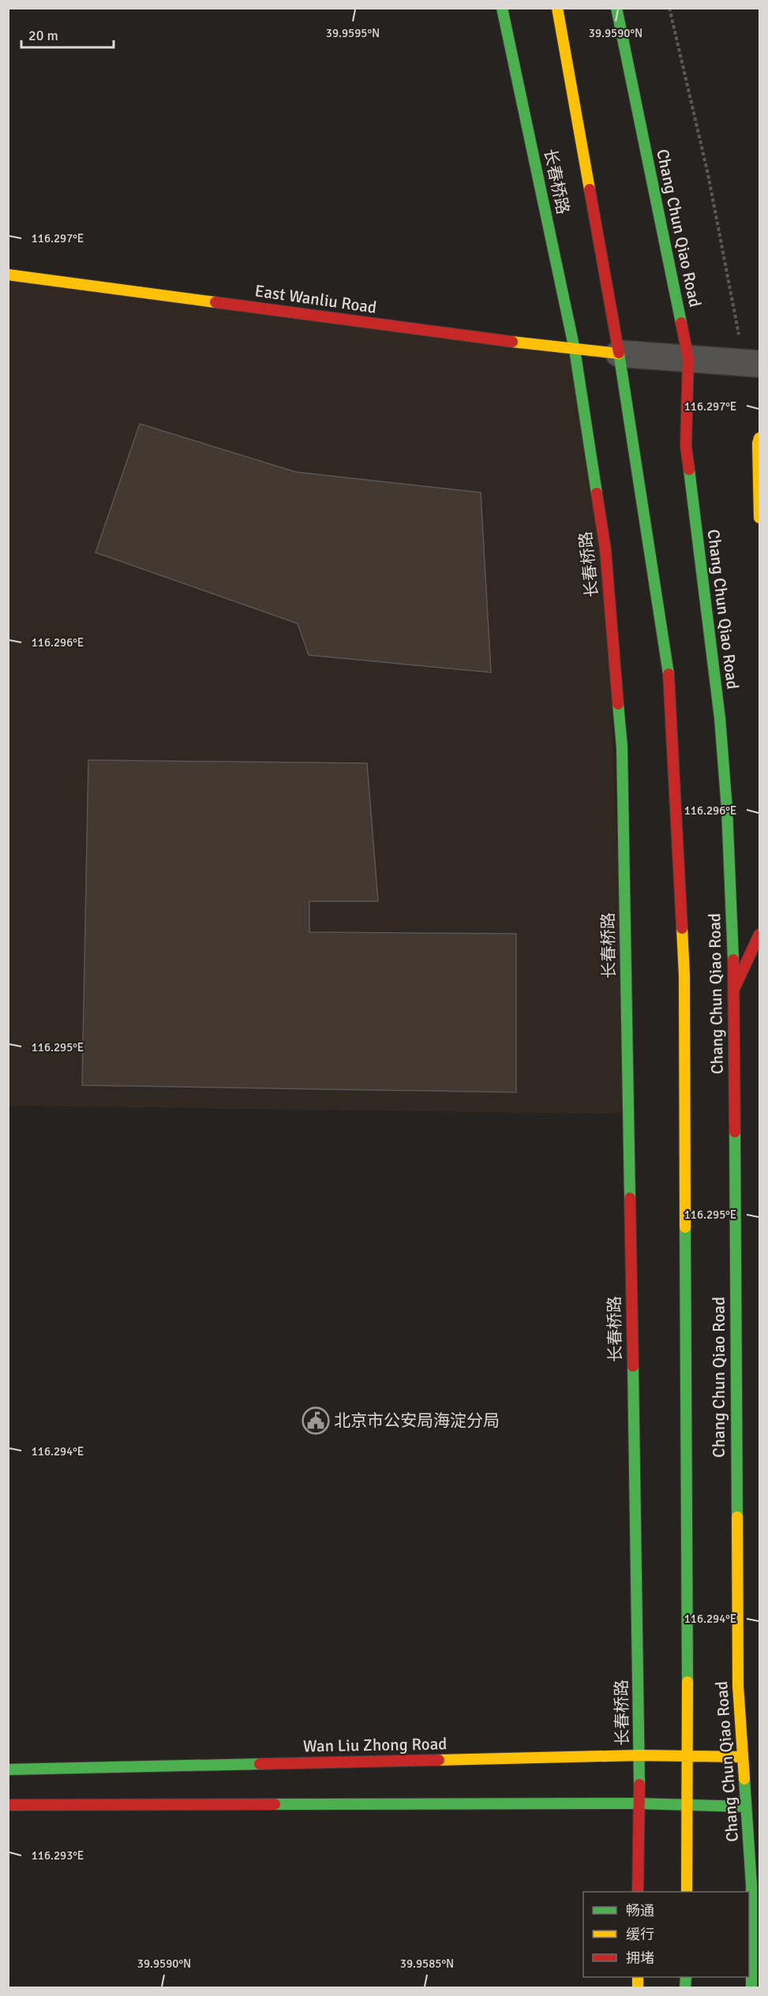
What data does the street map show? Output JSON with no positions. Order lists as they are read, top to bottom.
{
  "streets": {
    "main road": [
      "长春桥路",
      "Chang Chun Qiao Road",
      "East Wanliu Road",
      "Wan Liu Zhong Road"
    ]
  },
  "crossings": [
    ["长春桥路", "East Wanliu Road"],
    ["长春桥路", "Wan Liu Zhong Road"],
    ["Chang Chun Qiao Road", "East Wanliu Road"],
    ["Chang Chun Qiao Road", "Wan Liu Zhong Road"]
  ],
  "places": {
    "public building": ["北京市公安局海淀分局"]
  },
  "legend": ["畅通", "缓行", "拥堵"],
  "scale_bar": "20 m",
  "coordinates": [
    "39.9595°N",
    "39.9590°N",
    "116.297°E",
    "116.296°E",
    "116.295°E",
    "116.294°E",
    "116.293°E",
    "39.9585°N"
  ]
}
